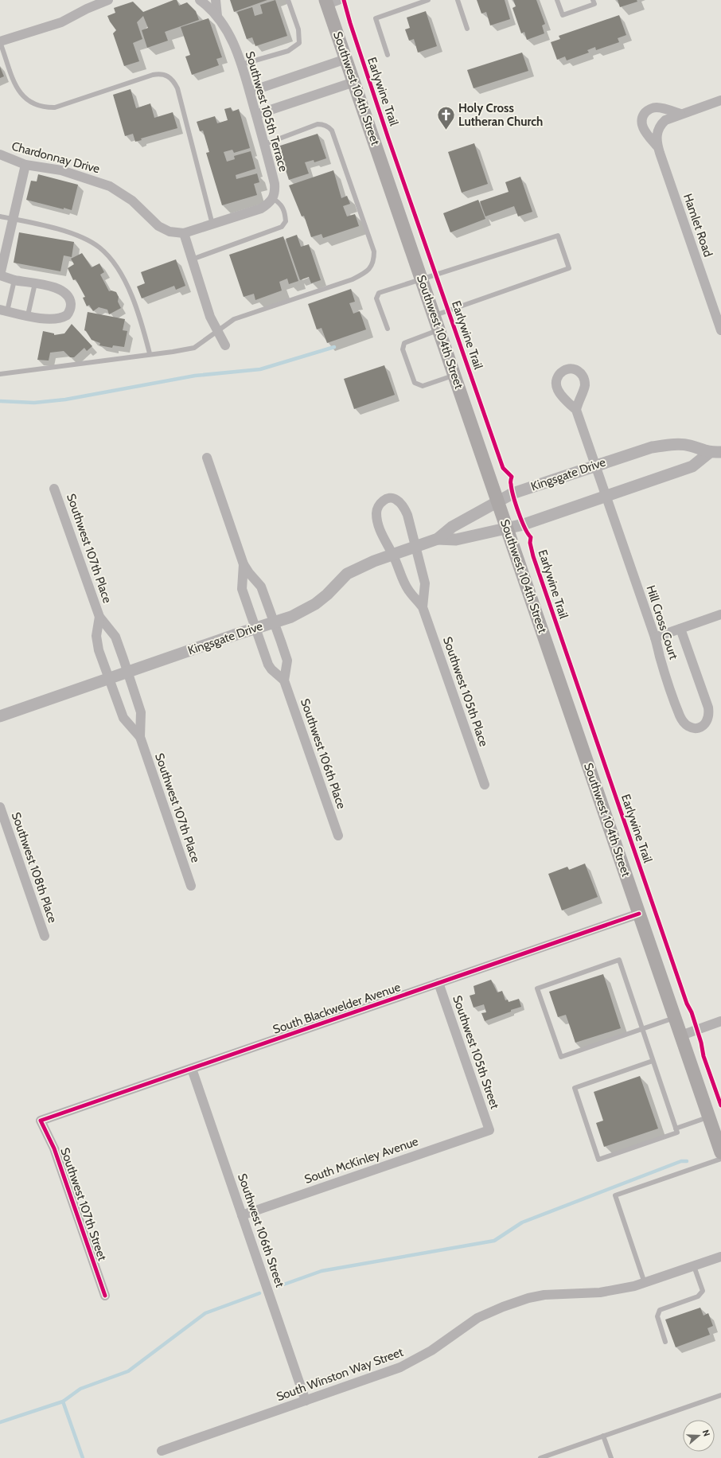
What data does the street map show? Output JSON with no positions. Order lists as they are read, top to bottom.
{
  "streets": {
    "main road": ["Southwest 104th Street"],
    "street": [
      "Southwest 105th Terrace",
      "Chardonnay Drive",
      "Hamlet Road",
      "Kingsgate Drive",
      "Southwest 107th Place",
      "Hill Cross Court",
      "Southwest 105th Place",
      "Southwest 106th Place",
      "Southwest 108th Place",
      "South Blackwelder Avenue",
      "Southwest 105th Street",
      "South McKinley Avenue",
      "Southwest 107th Street",
      "Southwest 106th Street",
      "South Winston Way Street"
    ],
    "cycle path": ["Earlywine Trail"]
  },
  "crossings": [
    ["Southwest 104th Street", "Kingsgate Drive"],
    ["Southwest 104th Street", "South Blackwelder Avenue"],
    ["Southwest 105th Terrace", "Chardonnay Drive"],
    ["Kingsgate Drive", "Southwest 107th Place"],
    ["Kingsgate Drive", "Hill Cross Court"],
    ["Kingsgate Drive", "Southwest 105th Place"],
    ["Kingsgate Drive", "Southwest 106th Place"],
    ["South Blackwelder Avenue", "Southwest 105th Street"],
    ["South Blackwelder Avenue", "Southwest 107th Street"],
    ["South Blackwelder Avenue", "Southwest 106th Street"],
    ["Southwest 105th Street", "South McKinley Avenue"],
    ["South McKinley Avenue", "Southwest 106th Street"],
    ["Southwest 106th Street", "South Winston Way Street"]
  ],
  "places": {
    "church": ["Holy Cross Lutheran Church"]
  },
  "north": "right"
}
